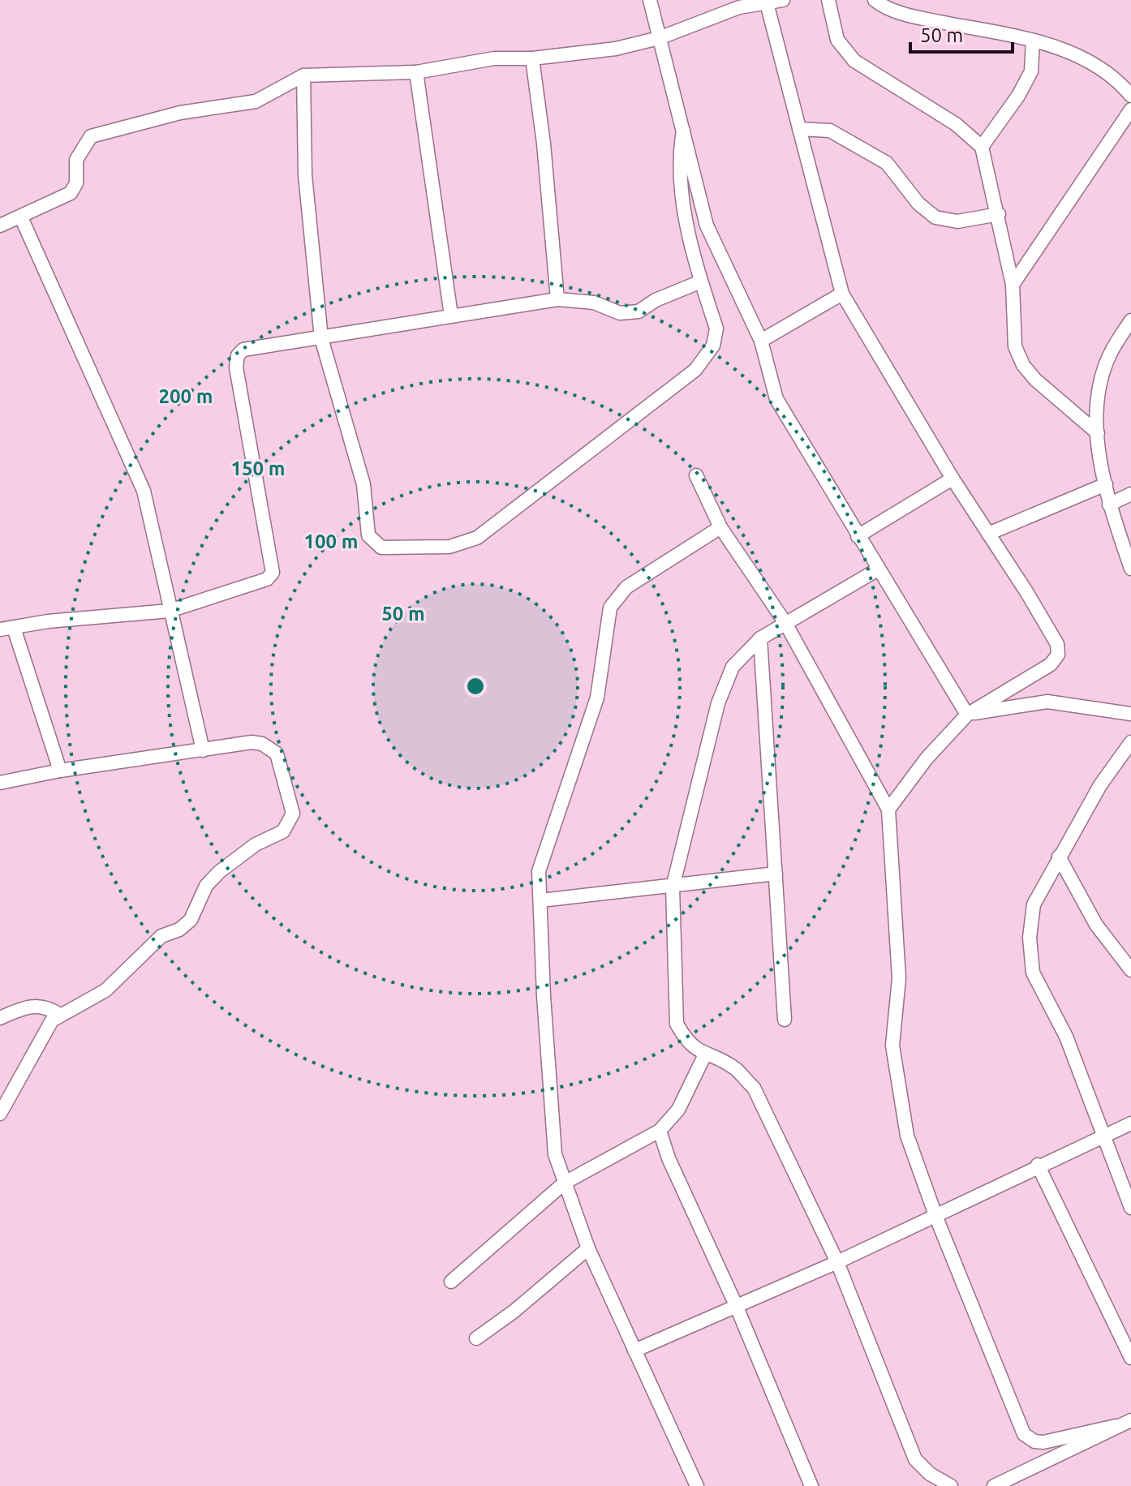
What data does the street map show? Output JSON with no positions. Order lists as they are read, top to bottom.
{
  "scale_bar": "50 m",
  "rings": [
    "200 m",
    "150 m",
    "100 m",
    "50 m"
  ]
}
